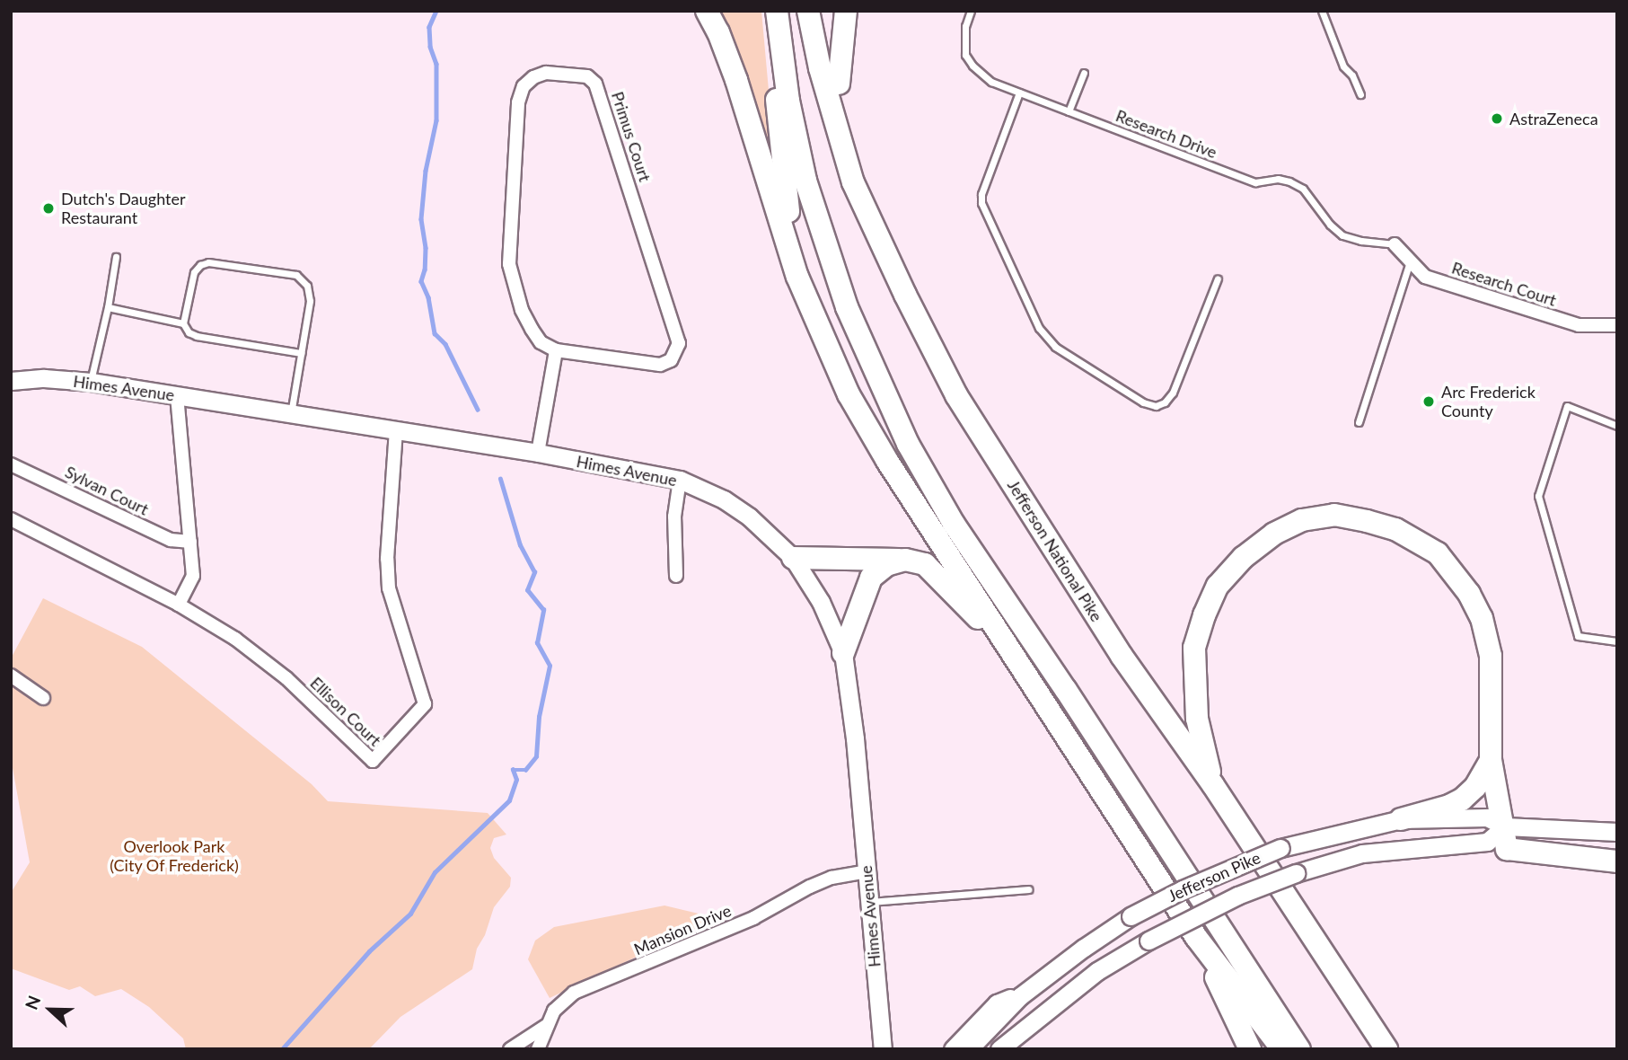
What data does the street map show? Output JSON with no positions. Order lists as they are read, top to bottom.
{
  "streets": {
    "highway": ["Jefferson National Pike"],
    "main road": ["Himes Avenue", "Jefferson Pike"],
    "street": [
      "Primus Court",
      "Research Court",
      "Sylvan Court",
      "Ellison Court",
      "Mansion Drive"
    ],
    "lane": ["Research Drive"]
  },
  "crossings": [
    ["Research Drive", "Research Court"],
    ["Himes Avenue", "Ellison Court"],
    ["Himes Avenue", "Mansion Drive"]
  ],
  "parks": ["Overlook Park (City Of Frederick)"],
  "places": ["AstraZeneca", "Dutch's Daughter Restaurant", "Arc Frederick County"],
  "north": "left"
}
